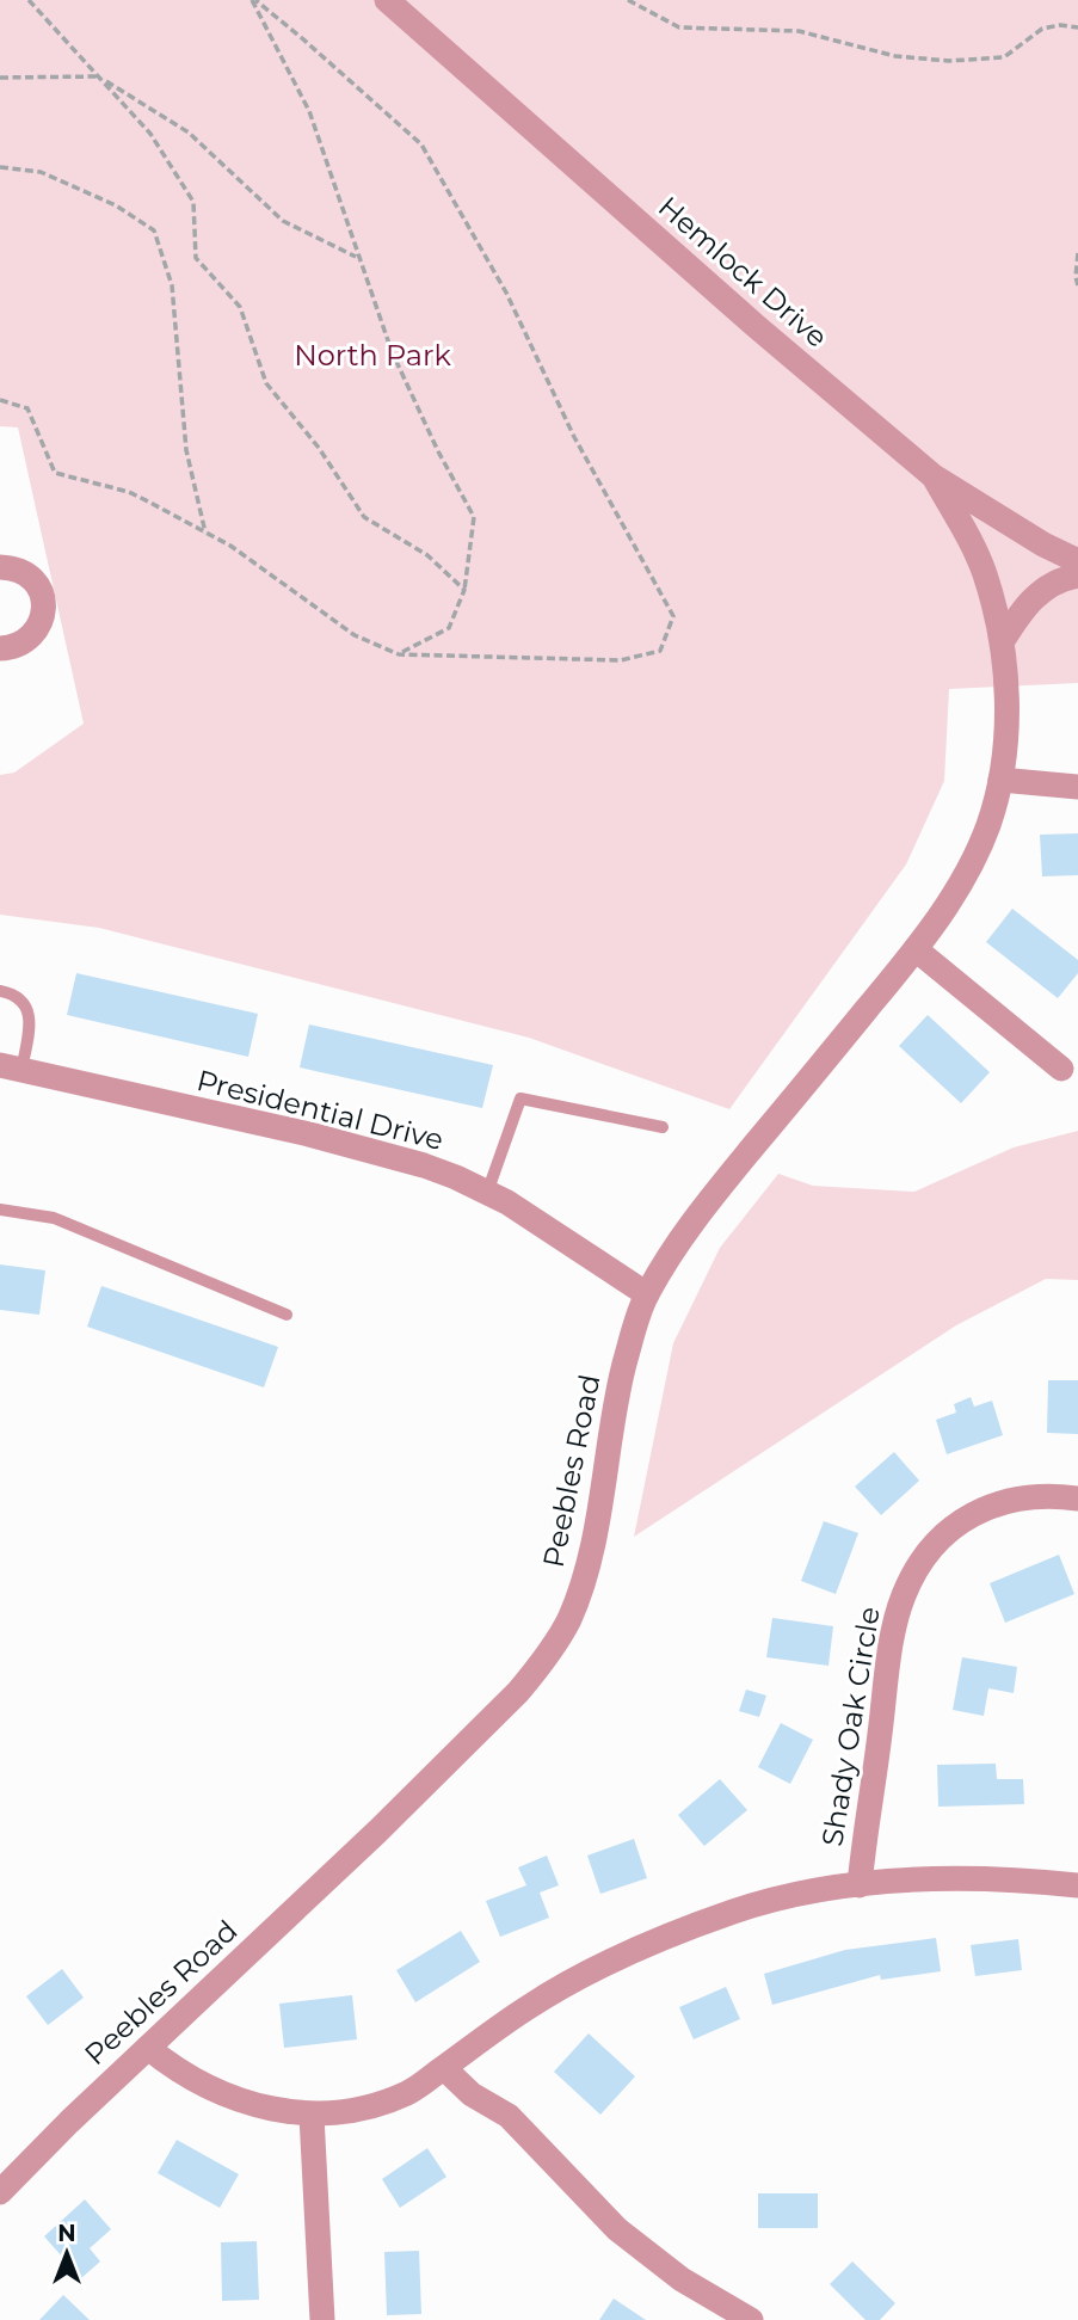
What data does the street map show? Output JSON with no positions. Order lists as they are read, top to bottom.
{
  "streets": {
    "street": [
      "Hemlock Drive",
      "Presidential Drive",
      "Peebles Road",
      "Shady Oak Circle"
    ]
  },
  "crossings": [
    ["Hemlock Drive", "Peebles Road"],
    ["Presidential Drive", "Peebles Road"]
  ],
  "parks": ["North Park"],
  "north": "top"
}
